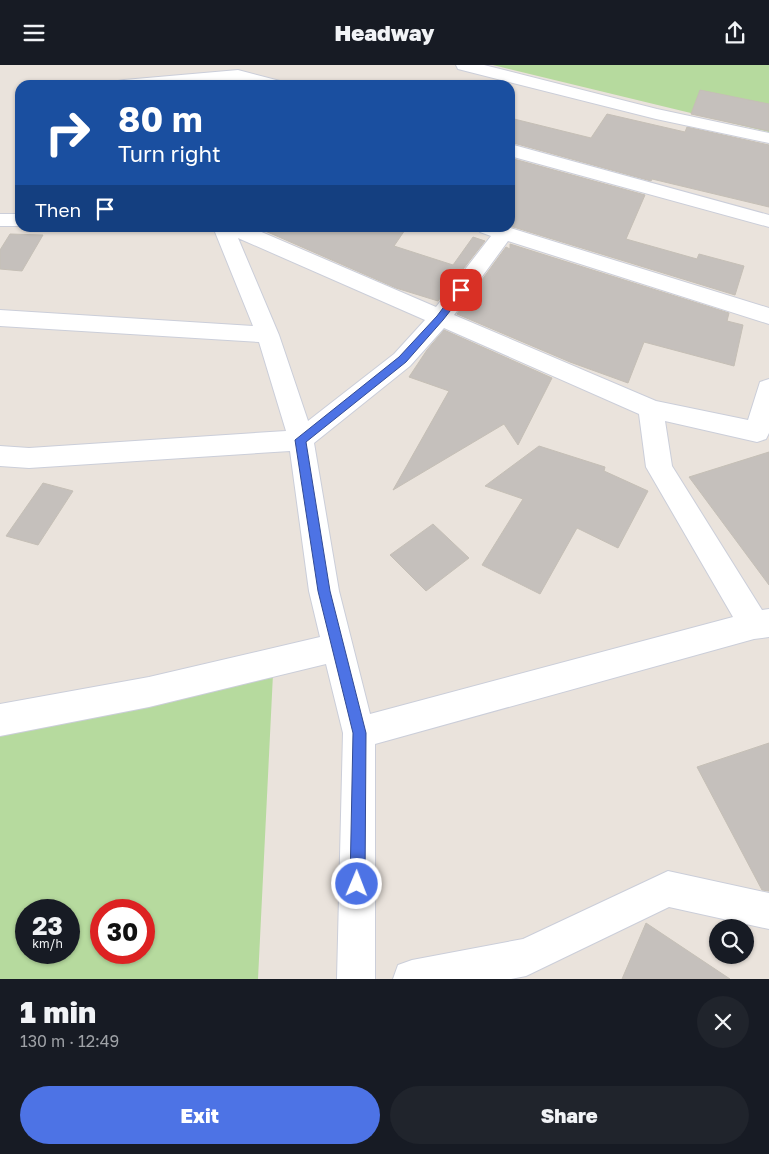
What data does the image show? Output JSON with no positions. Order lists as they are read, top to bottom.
{
  "page": {
    "header": "Headway",
    "turn": ["80 m", "Turn right"],
    "then": "Then",
    "speed": "23 km/h",
    "limit": "30",
    "heading": ["1 min", "130 m · 12:49"],
    "buttons": ["Exit", "Share"]
  }
}
